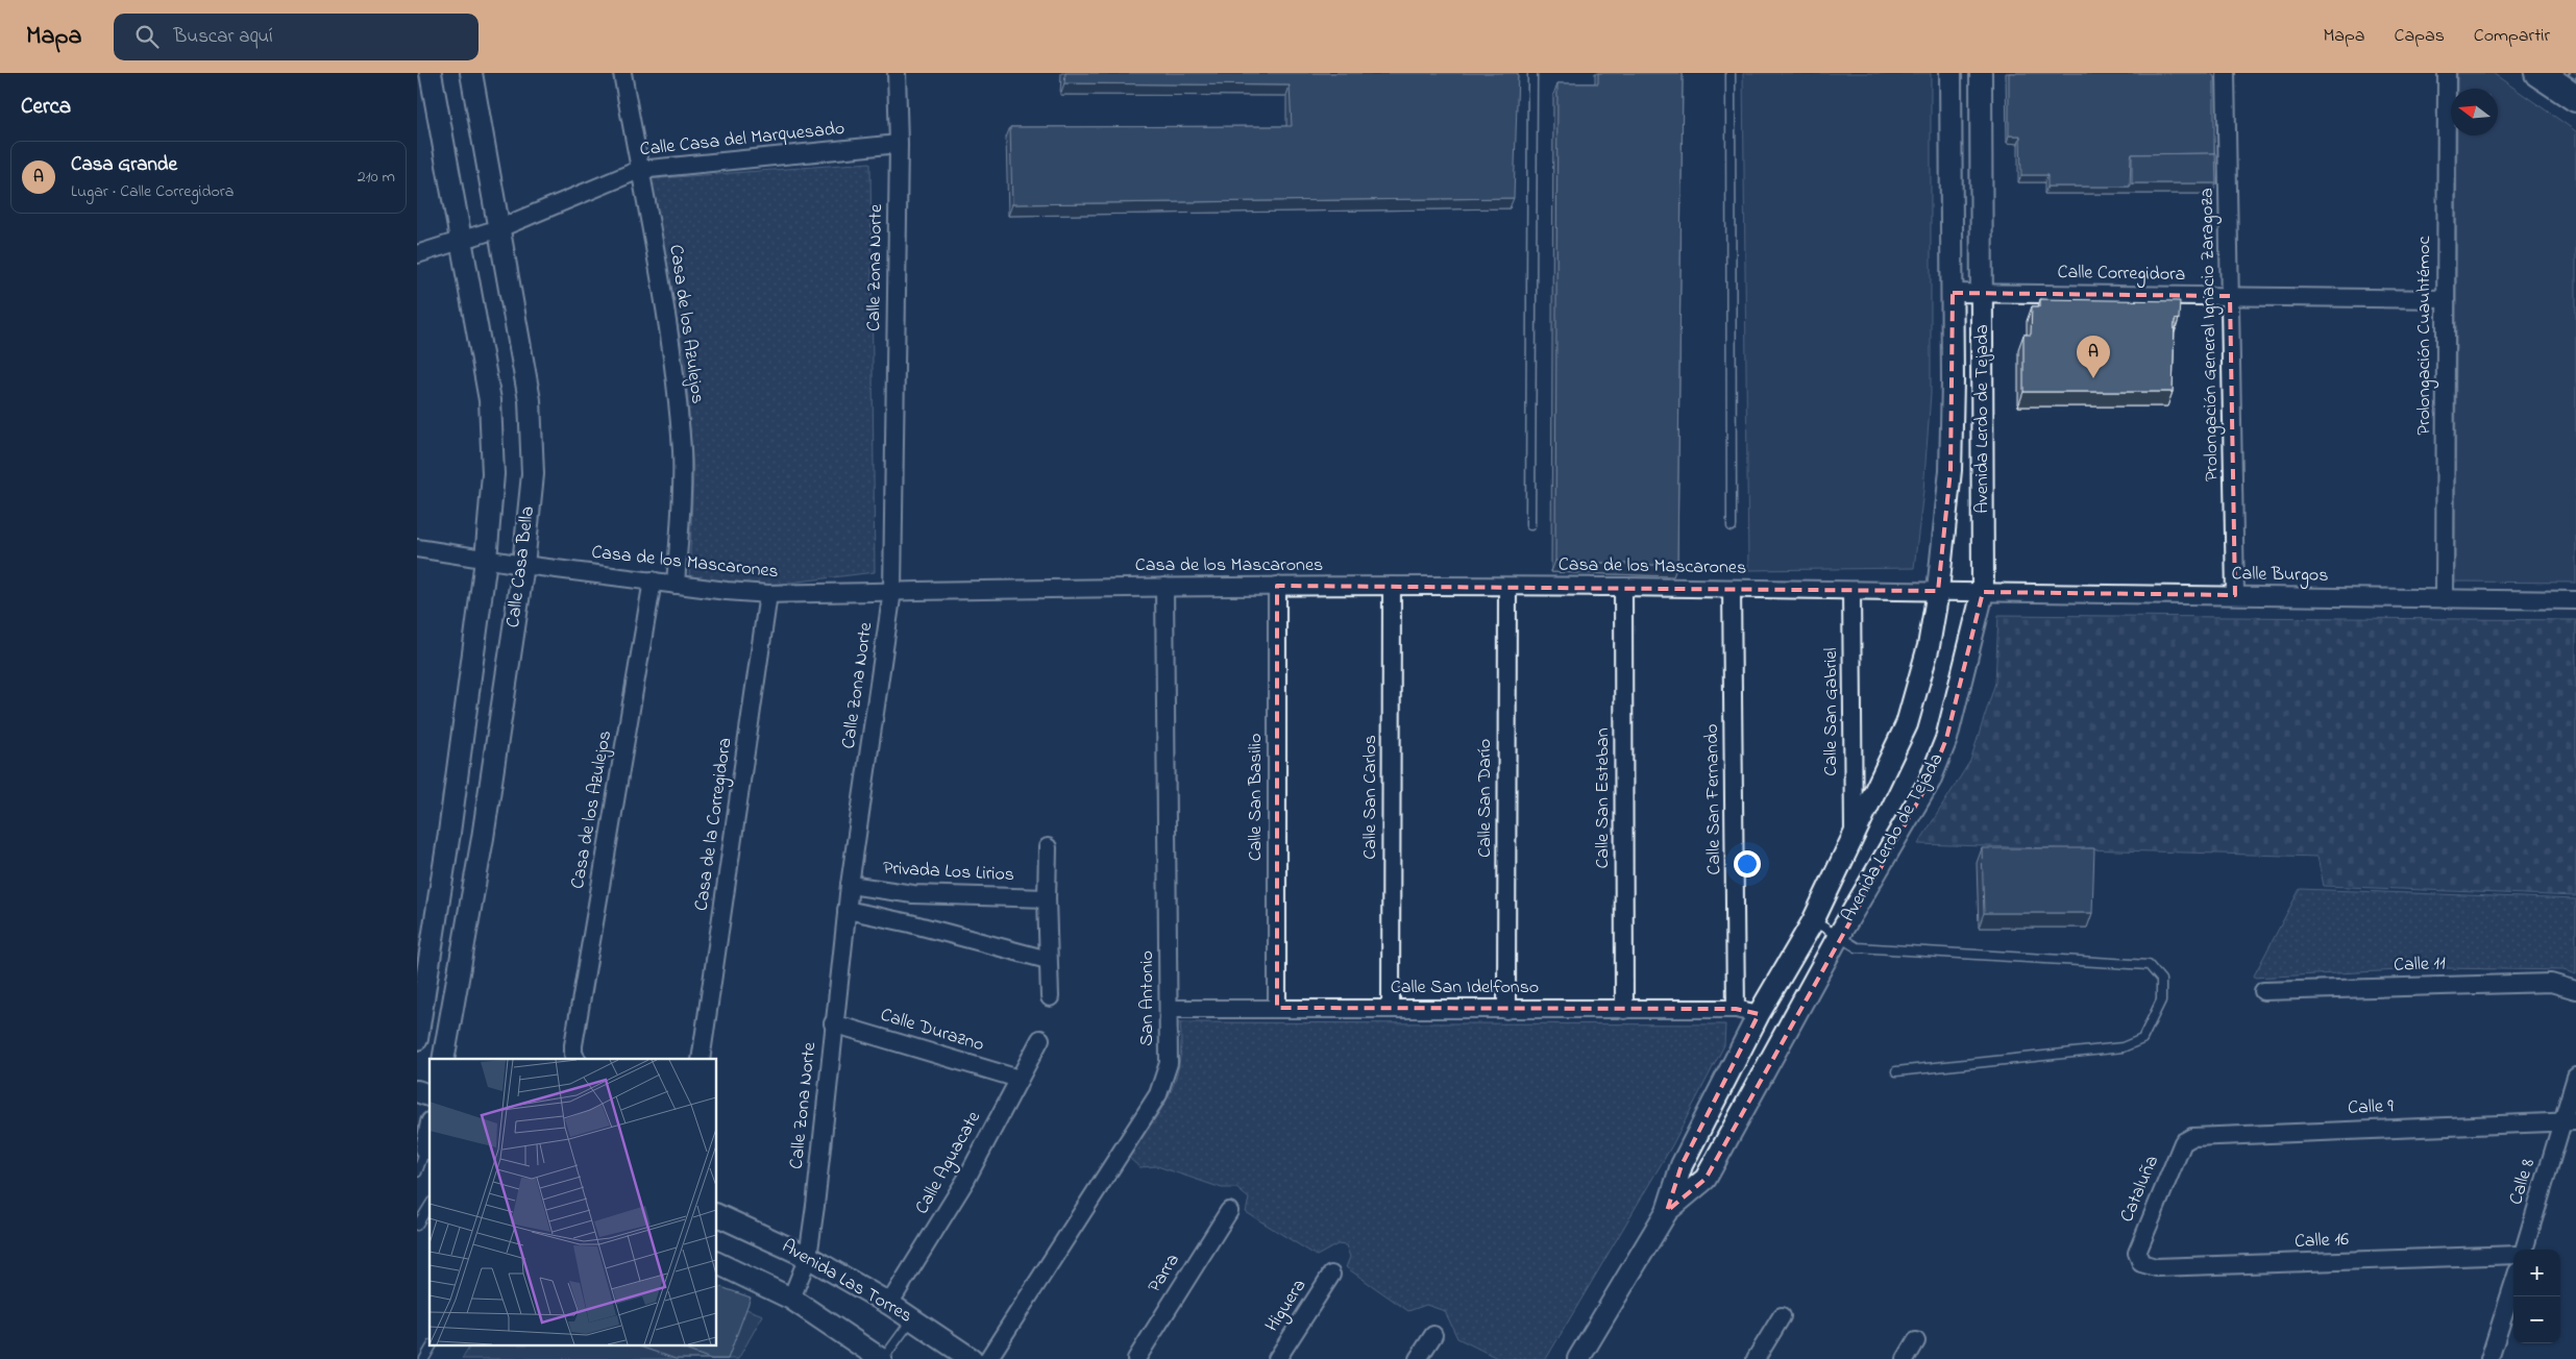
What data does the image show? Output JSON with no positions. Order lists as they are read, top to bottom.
{
  "streets": {
    "street": [
      "Calle Casa del Marquesado",
      "Calle Zona Norte",
      "Calle Corregidora",
      "Casa de los Azulejos",
      "Prolongación General Ignacio Zaragoza",
      "Prolongación Cuauhtémoc",
      "Avenida Lerdo de Tejada",
      "Casa de los Mascarones",
      "Calle Casa Bella",
      "Calle Burgos",
      "Calle San Gabriel",
      "Calle San Basilio",
      "Calle San Carlos",
      "Calle San Darío",
      "Calle San Esteban",
      "Calle San Fernando",
      "Casa de la Corregidora",
      "Privada Los Lirios",
      "Calle 11",
      "Calle San Idelfonso",
      "San Antonio",
      "Calle Durazno",
      "Calle 9",
      "Calle Aguacate",
      "Calle 8",
      "Cataluña",
      "Calle 16",
      "Parra",
      "Avenida Las Torres",
      "Higuera"
    ]
  },
  "crossings": [
    ["Calle Casa del Marquesado", "Calle Zona Norte"],
    ["Calle Casa del Marquesado", "Casa de los Azulejos"],
    ["Calle Casa del Marquesado", "Calle Casa Bella"],
    ["Calle Zona Norte", "Casa de los Mascarones"],
    ["Calle Zona Norte", "Privada Los Lirios"],
    ["Calle Zona Norte", "Calle Durazno"],
    ["Calle Zona Norte", "Avenida Las Torres"],
    ["Calle Corregidora", "Prolongación General Ignacio Zaragoza"],
    ["Calle Corregidora", "Prolongación Cuauhtémoc"],
    ["Calle Corregidora", "Avenida Lerdo de Tejada"],
    ["Casa de los Azulejos", "Casa de los Mascarones"],
    ["Prolongación General Ignacio Zaragoza", "Calle Burgos"],
    ["Prolongación Cuauhtémoc", "Calle Burgos"],
    ["Avenida Lerdo de Tejada", "Casa de los Mascarones"],
    ["Avenida Lerdo de Tejada", "Calle Burgos"],
    ["Avenida Lerdo de Tejada", "Calle San Gabriel"],
    ["Avenida Lerdo de Tejada", "Calle San Idelfonso"],
    ["Casa de los Mascarones", "Calle Casa Bella"],
    ["Casa de los Mascarones", "Calle Burgos"],
    ["Casa de los Mascarones", "Calle San Gabriel"],
    ["Casa de los Mascarones", "Calle San Basilio"],
    ["Casa de los Mascarones", "Calle San Carlos"],
    ["Casa de los Mascarones", "Calle San Darío"],
    ["Casa de los Mascarones", "Calle San Esteban"],
    ["Casa de los Mascarones", "Calle San Fernando"],
    ["Casa de los Mascarones", "Casa de la Corregidora"],
    ["Casa de los Mascarones", "San Antonio"],
    ["Calle San Basilio", "Calle San Idelfonso"],
    ["Calle San Carlos", "Calle San Idelfonso"],
    ["Calle San Darío", "Calle San Idelfonso"],
    ["Calle San Esteban", "Calle San Idelfonso"],
    ["Calle San Fernando", "Calle San Idelfonso"],
    ["Calle San Idelfonso", "San Antonio"],
    ["Calle Durazno", "Calle Aguacate"],
    ["Calle 9", "Calle 8"],
    ["Calle 9", "Cataluña"],
    ["Calle Aguacate", "Avenida Las Torres"],
    ["Cataluña", "Calle 16"]
  ],
  "north": "left",
  "page": {
    "header": "Mapa",
    "search": "Buscar aquí",
    "nav": ["Mapa", "Capas", "Compartir"],
    "heading": "Cerca",
    "list": [
      {
        "mark": "A",
        "name": "Casa Grande",
        "note": "Lugar · Calle Corregidora",
        "value": "210 m"
      }
    ],
    "pins": "A",
    "map_buttons": ["+", "−"]
  }
}
